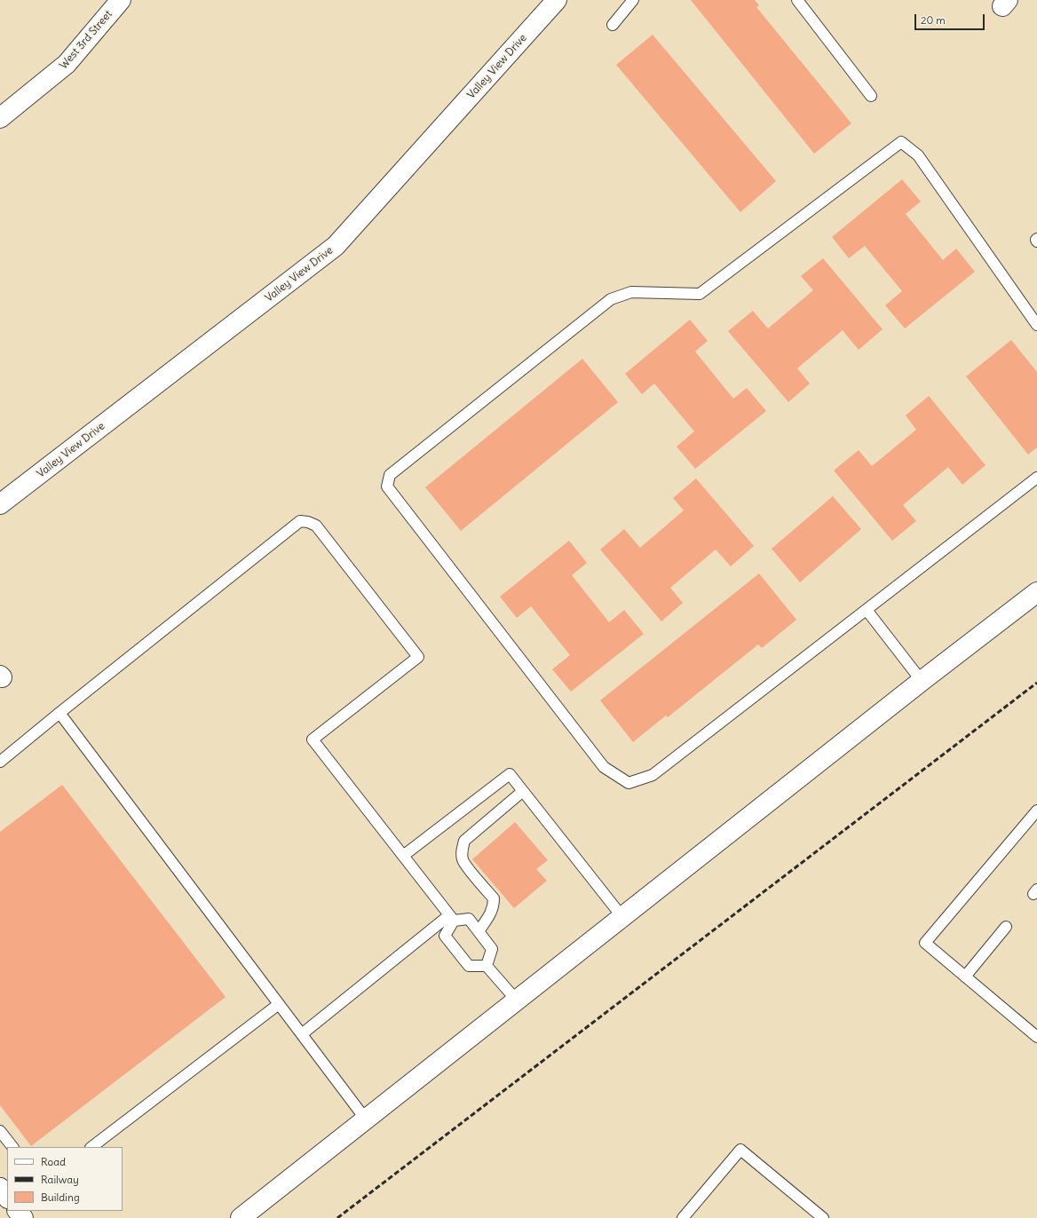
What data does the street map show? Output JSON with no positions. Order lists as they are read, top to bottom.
{
  "streets": {
    "main road": ["West 3rd Street", "Valley View Drive"]
  },
  "legend": ["Road", "Railway", "Building"],
  "scale_bar": "20 m"
}
